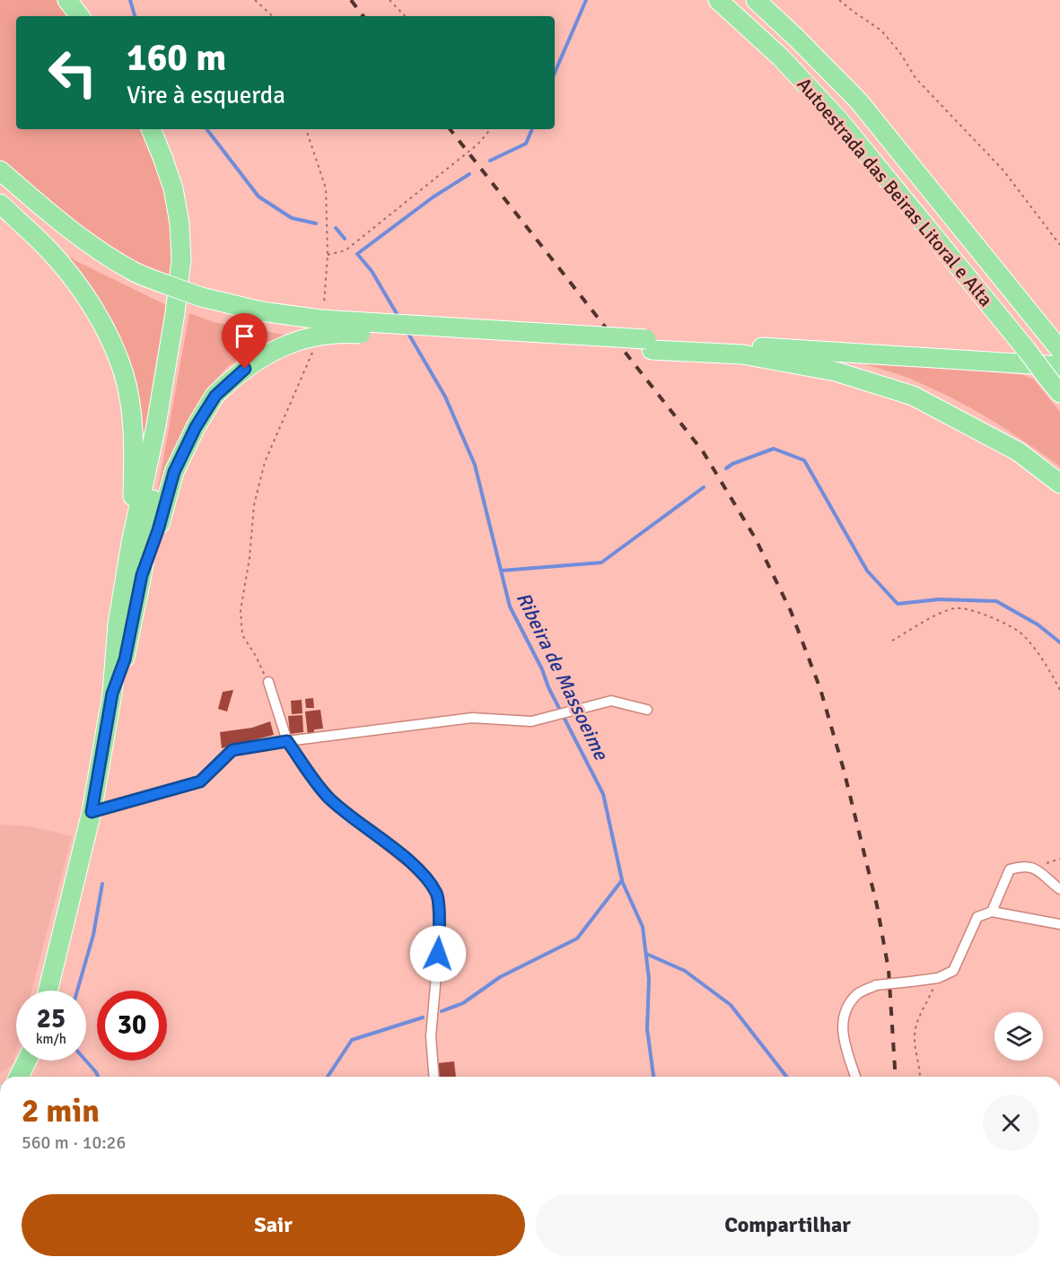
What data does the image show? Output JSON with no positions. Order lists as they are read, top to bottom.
{
  "streets": {
    "highway": ["Autoestrada das Beiras Litoral e Alta"]
  },
  "water": ["Ribeira de Massoeime"],
  "page": {
    "turn": ["160 m", "Vire à esquerda"],
    "speed": "25 km/h",
    "limit": "30",
    "heading": ["2 min", "560 m · 10:26"],
    "buttons": ["Sair", "Compartilhar"]
  }
}
